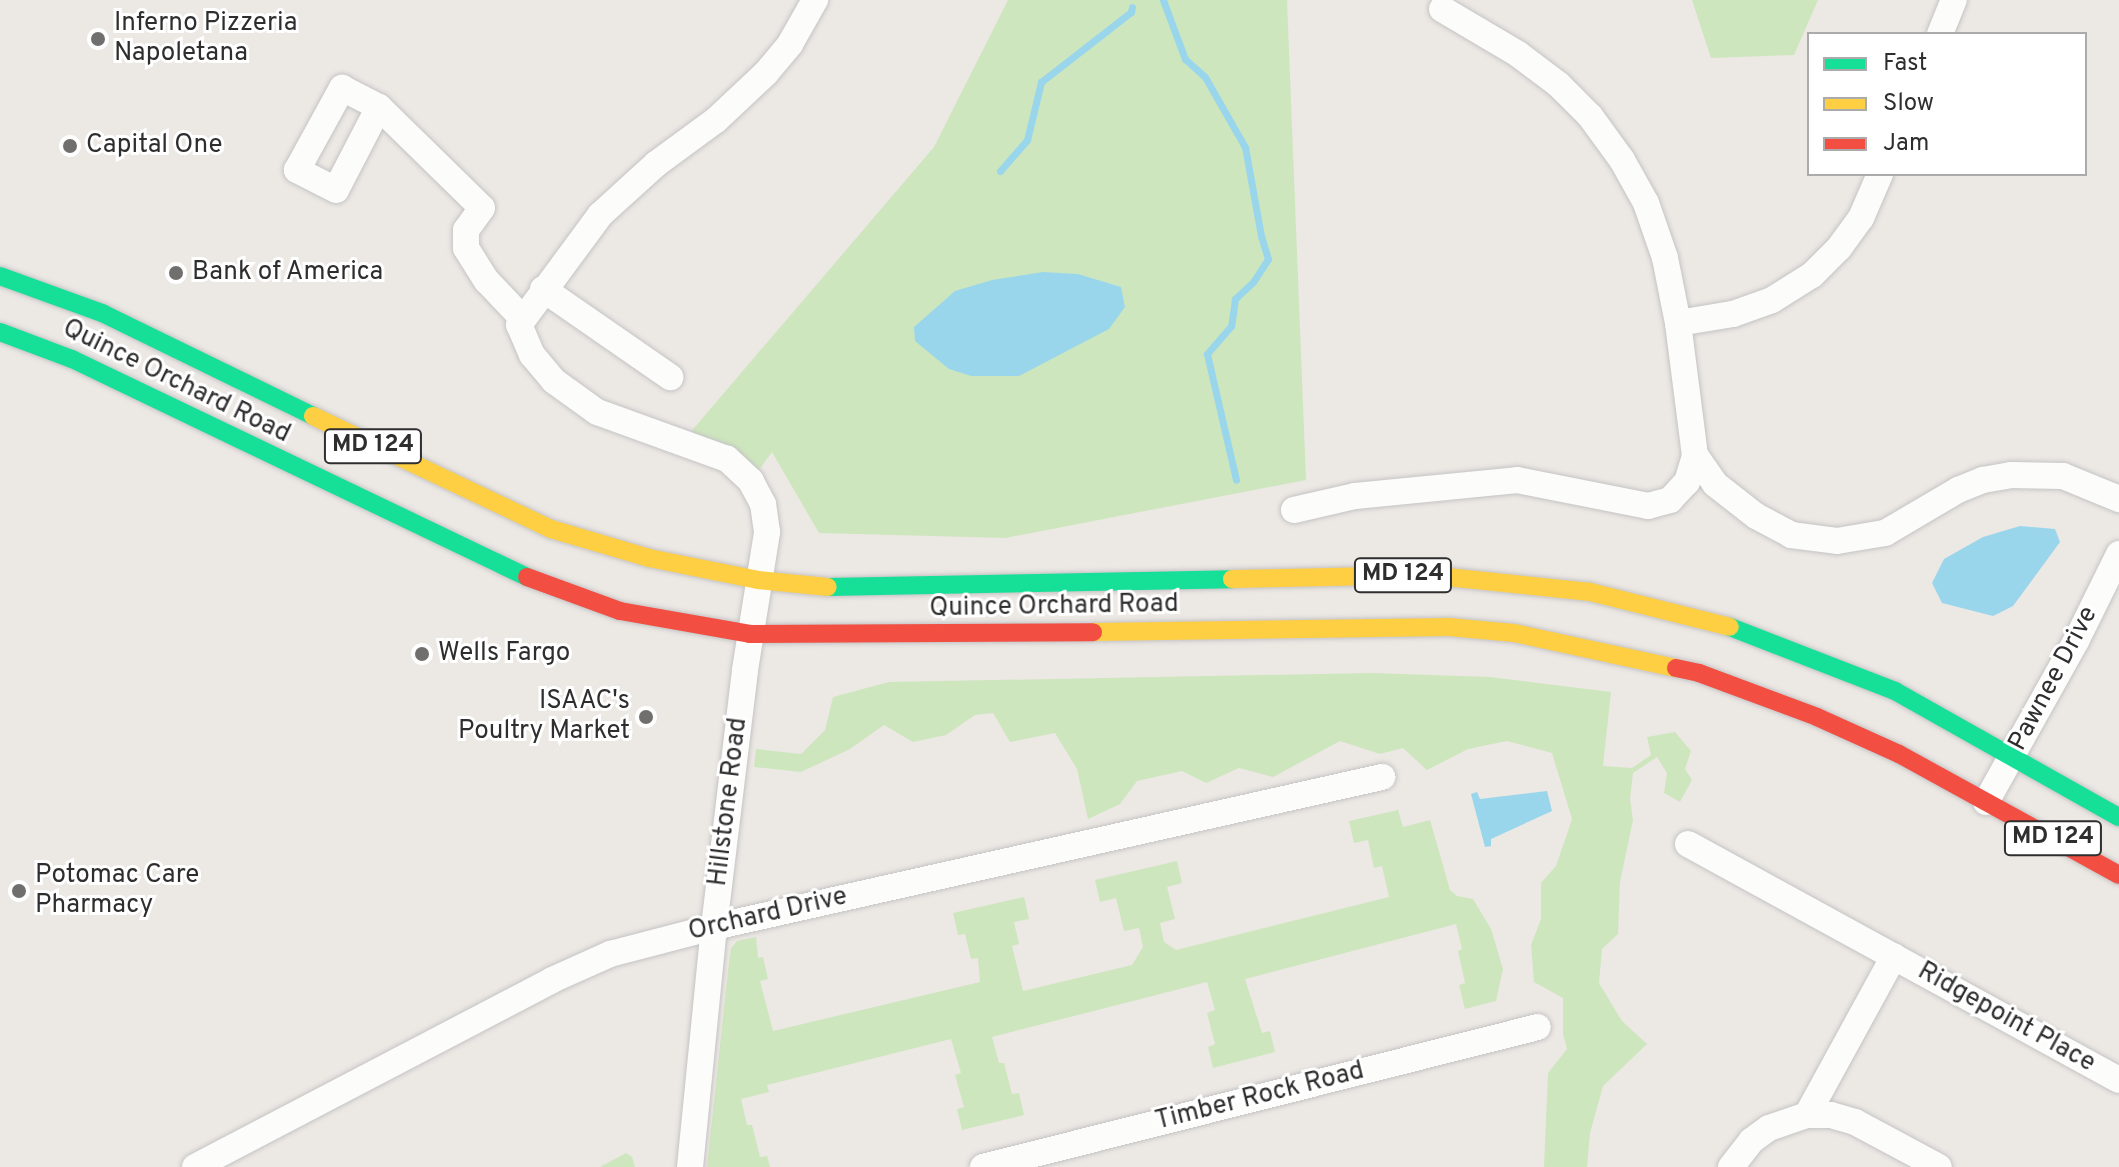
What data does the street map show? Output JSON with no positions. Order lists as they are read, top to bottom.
{
  "streets": {
    "main road": ["Quince Orchard Road", "MD 124"],
    "street": [
      "Pawnee Drive",
      "Hillstone Road",
      "Orchard Drive",
      "Ridgepoint Place",
      "Timber Rock Road"
    ]
  },
  "crossings": [
    ["Quince Orchard Road", "Pawnee Drive"],
    ["Quince Orchard Road", "Hillstone Road"],
    ["Hillstone Road", "Orchard Drive"]
  ],
  "places": [
    "Inferno Pizzeria Napoletana",
    "Capital One",
    "Bank of America",
    "Wells Fargo",
    "ISAAC's Poultry Market",
    "Potomac Care Pharmacy"
  ],
  "legend": ["Fast", "Slow", "Jam"]
}
